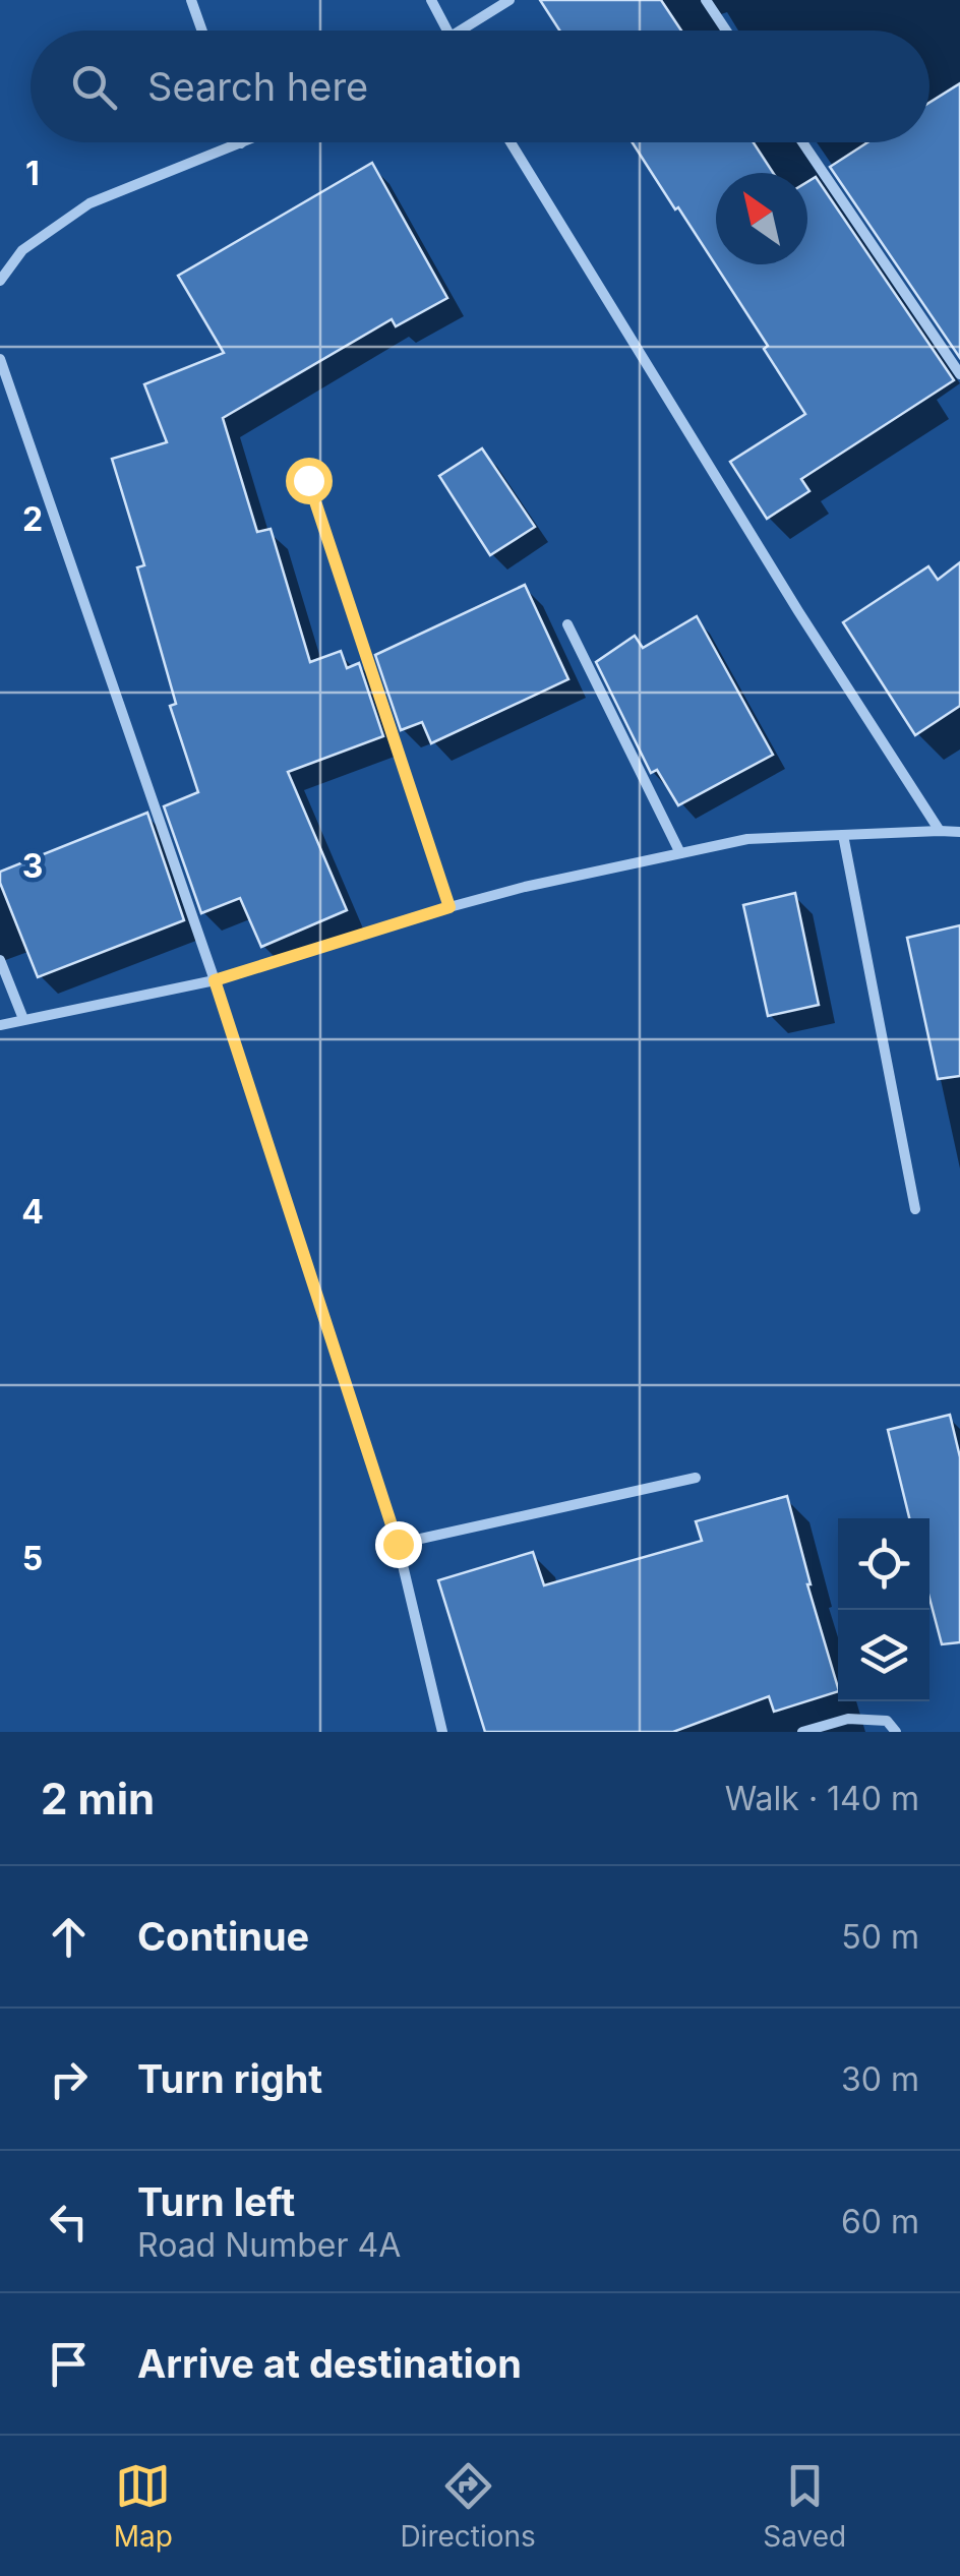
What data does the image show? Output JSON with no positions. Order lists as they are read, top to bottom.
{
  "north": "top left",
  "page": {
    "search": "Search here",
    "heading": ["2 min", "Walk · 140 m"],
    "list": [
      ["Continue", "50 m"],
      ["Turn right", "30 m"],
      ["Turn left", "Road Number 4A", "60 m"],
      "Arrive at destination"
    ],
    "nav": ["Map", "Directions", "Saved"]
  },
  "grid": {
    "rows": [
      "1",
      "2",
      "3",
      "4",
      "5"
    ]
  }
}
